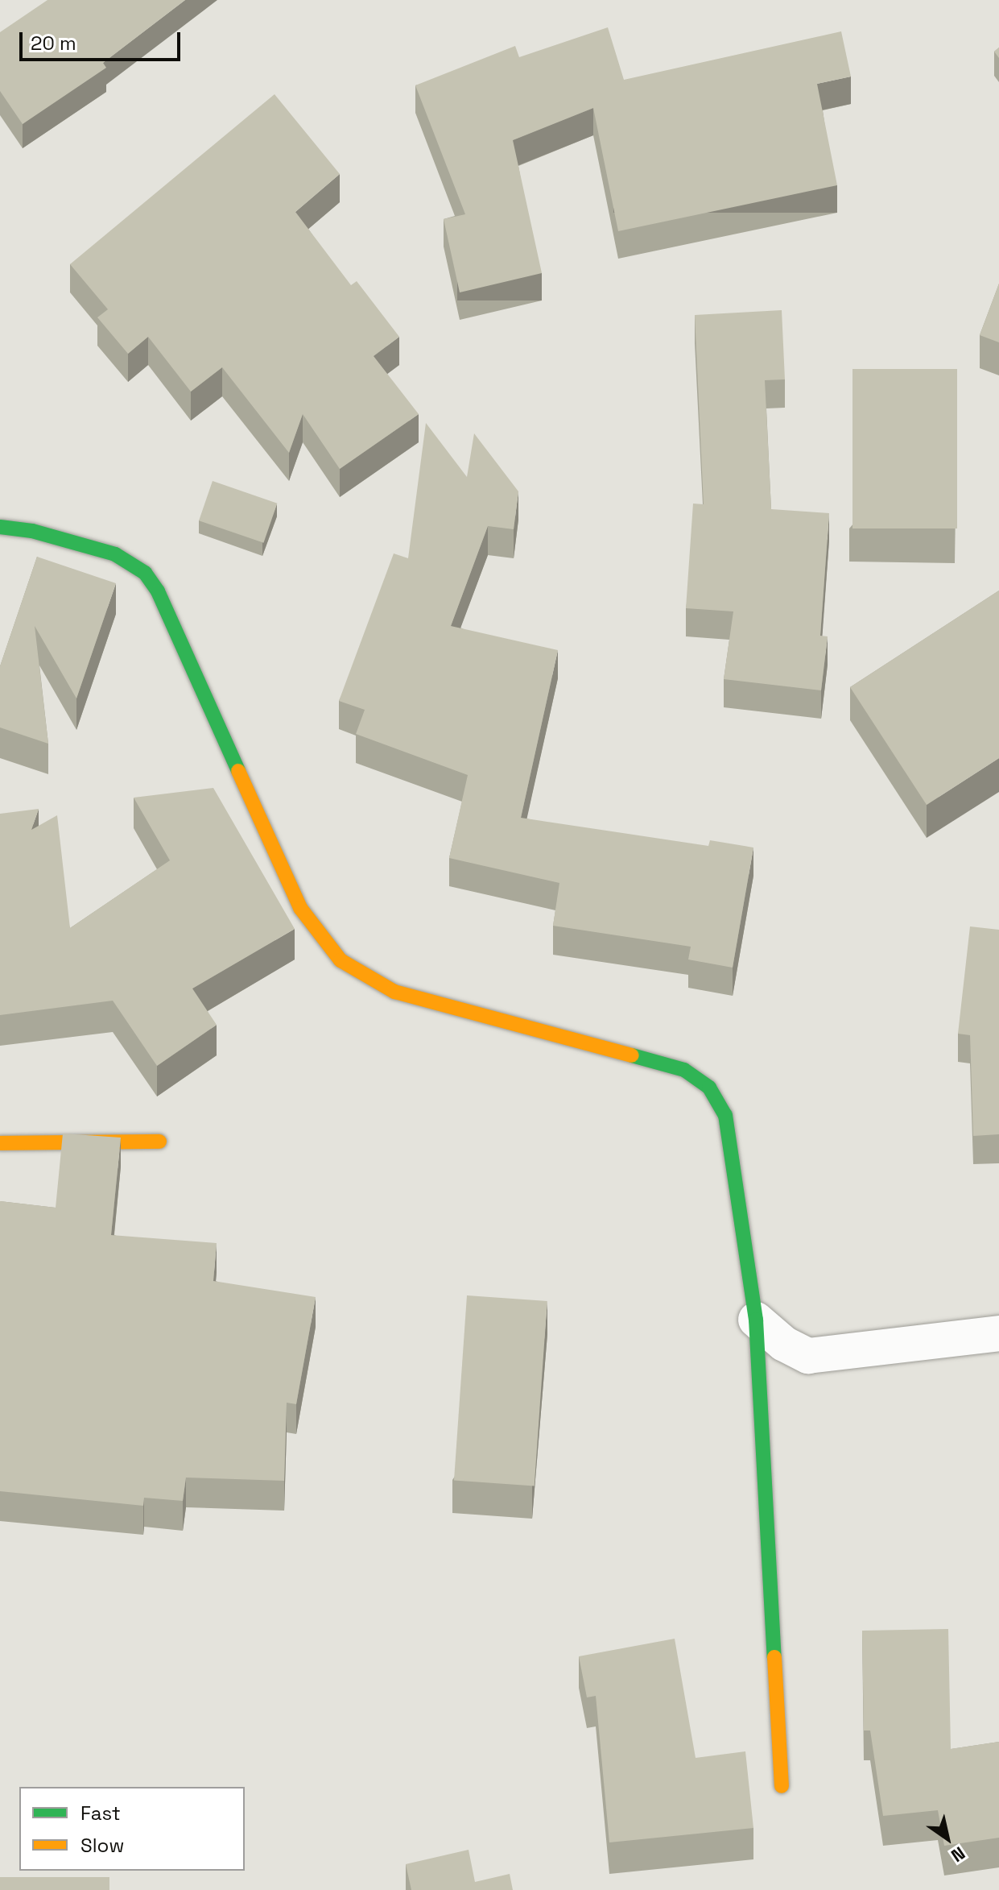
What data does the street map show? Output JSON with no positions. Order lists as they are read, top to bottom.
{
  "legend": ["Fast", "Slow"],
  "scale_bar": "20 m",
  "north": "bottom right"
}
